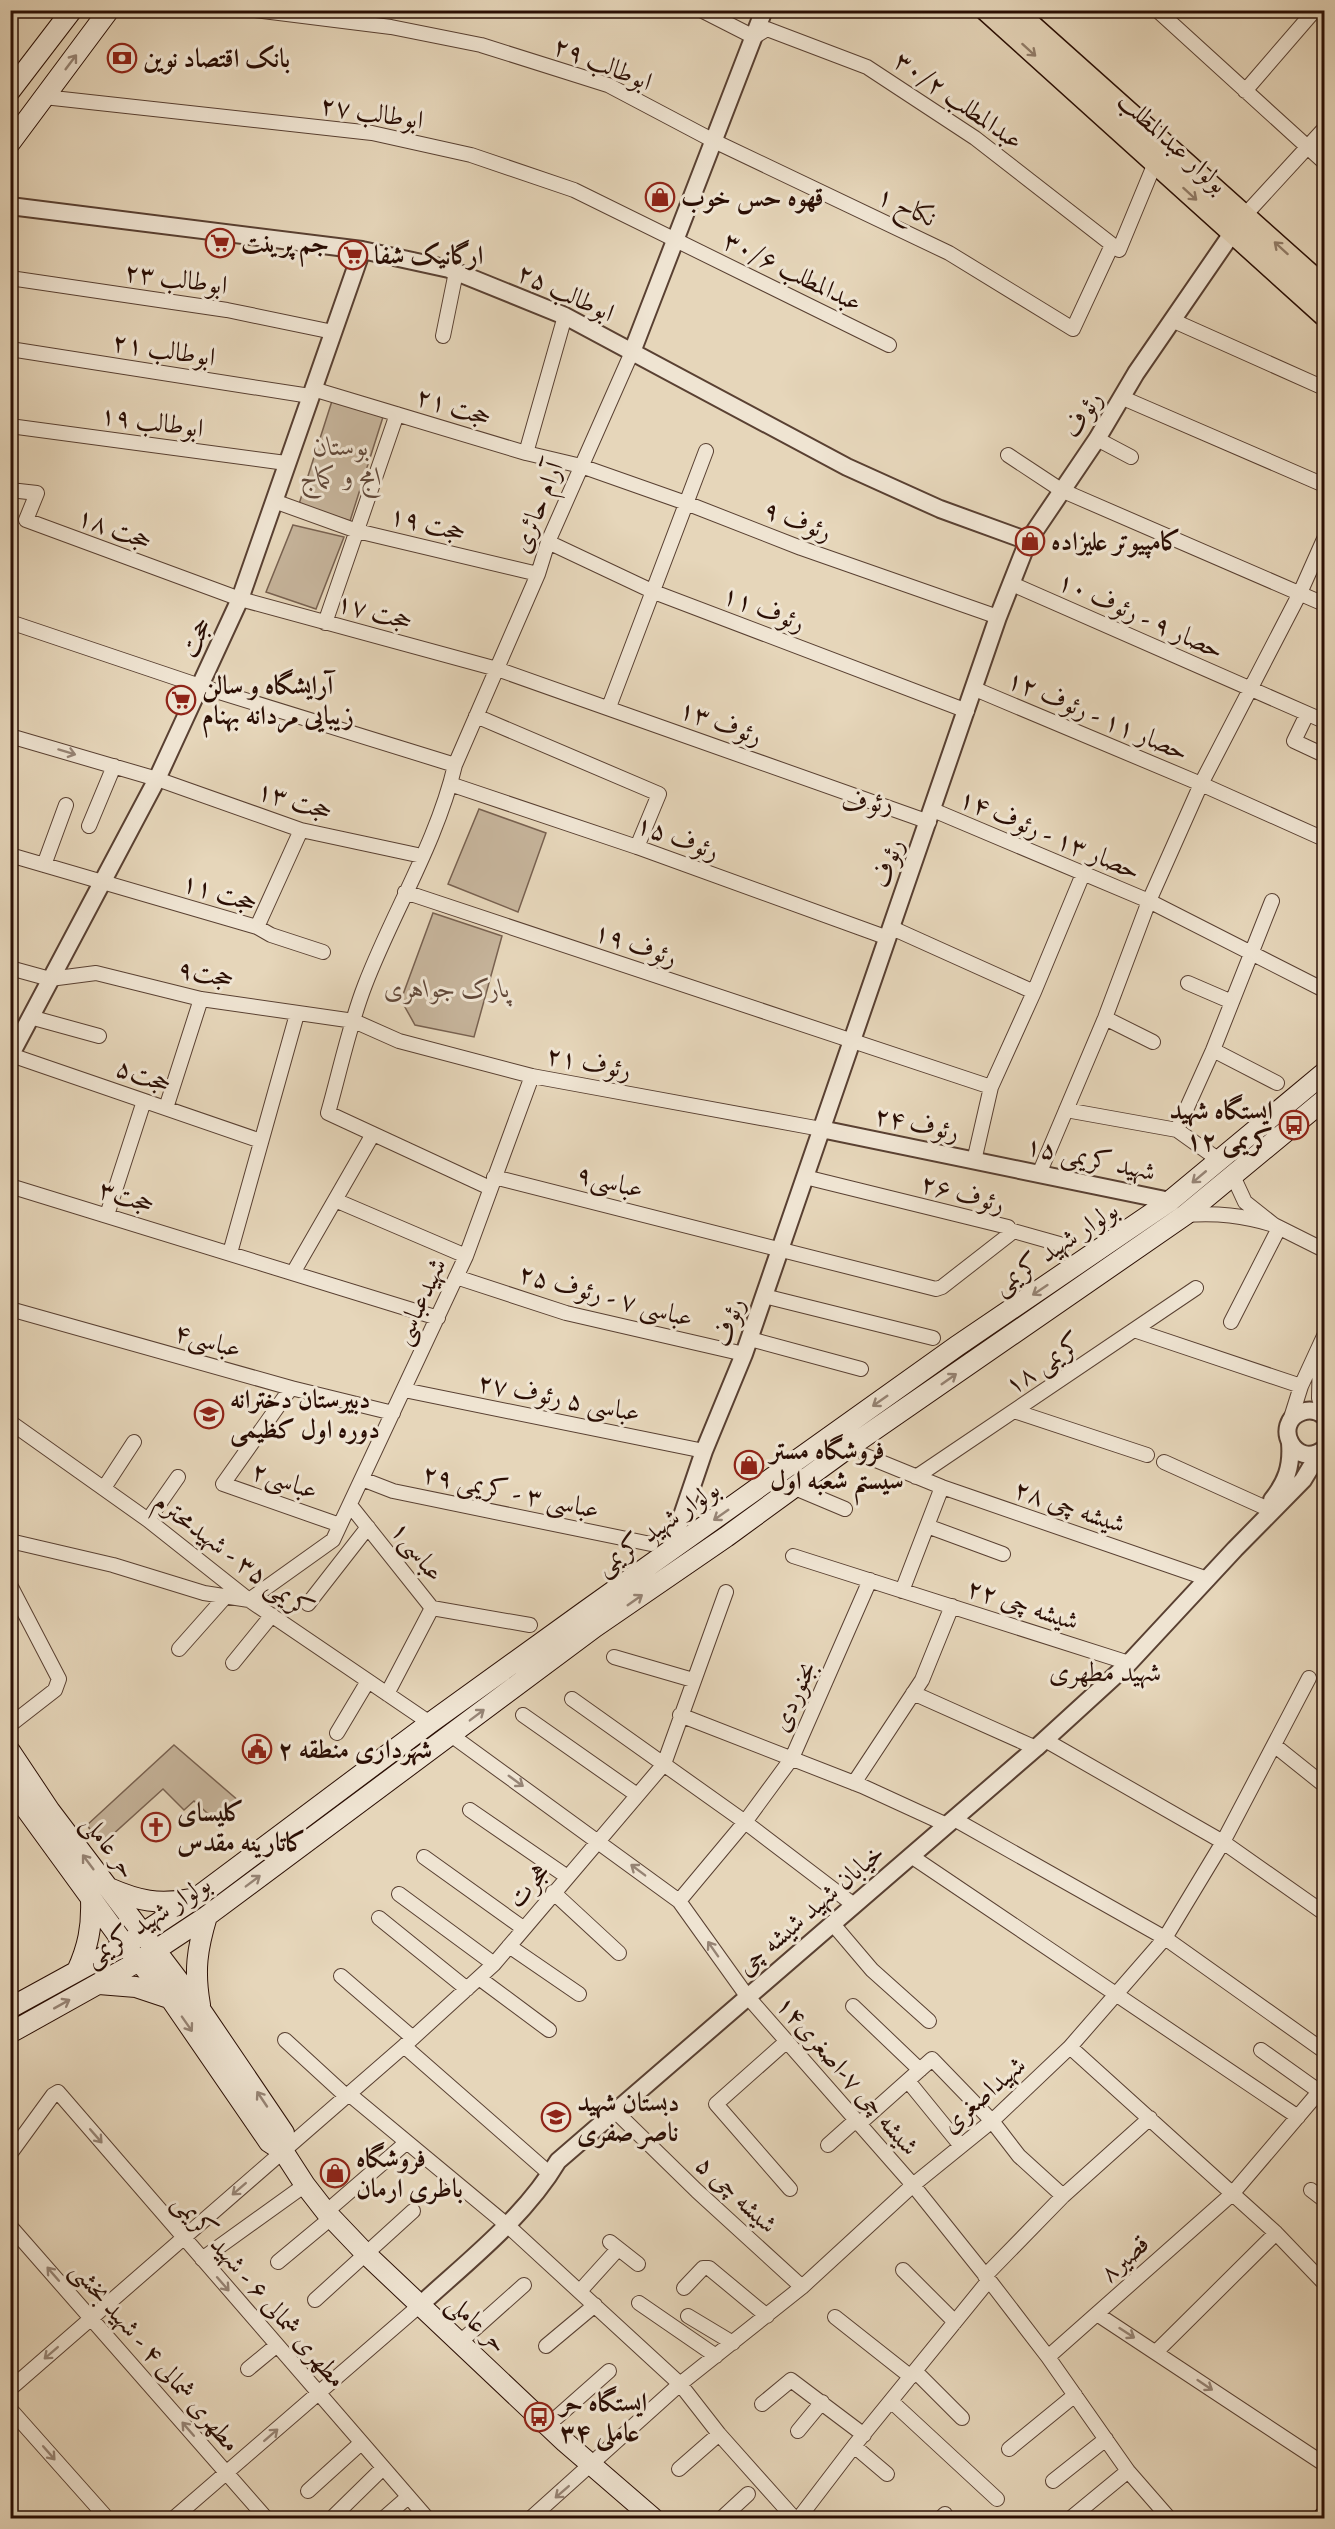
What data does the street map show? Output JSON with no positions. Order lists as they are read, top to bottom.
{
  "streets": {
    "main road": ["بولوار عبدالمطلب", "بولوار شهید کریمی", "حر عاملی"],
    "street": [
      "ابوطالب ۲۹",
      "عبدالمطلب ۳۰/۲",
      "ابوطالب ۲۷",
      "نکاح ۱",
      "عبدالمطلب ۳۰/۶",
      "ابوطالب ۲۳",
      "ابوطالب ۲۵",
      "ابوطالب ۲۱",
      "حجت ۲۱",
      "رئوف",
      "ابوطالب ۱۹",
      "آرام حائری",
      "رئوف ۹",
      "حجت ۱۹",
      "حجت ۱۸",
      "رئوف ۱۱",
      "حجت ۱۷",
      "حصار ۹ - رئوف ۱۰",
      "حجت",
      "حصار ۱۱ - رئوف ۱۲",
      "رئوف ۱۳",
      "حجت ۱۳",
      "حصار ۱۳ - رئوف ۱۴",
      "رئوف ۱۵",
      "حجت ۱۱",
      "رئوف ۱۹",
      "حجت۹",
      "رئوف ۲۱",
      "حجت۵",
      "رئوف ۲۴",
      "شهید کریمی ۱۵",
      "عباسی۹",
      "رئوف ۲۶",
      "حجت۳",
      "عباسی ۷ - رئوف ۲۵",
      "شهیدعباسی",
      "عباسی۴",
      "کریمی ۱۸",
      "عباسی ۵ رئوف ۲۷",
      "عباسی۲",
      "عباسی ۳ - کریمی ۲۹",
      "شیشه چی ۲۸",
      "عباسی۱",
      "کریمی ۳۵ - شهیدمحترم",
      "شیشه چی ۲۲",
      "بجنوردی",
      "هجرت",
      "خیابان شهید شیشه چی",
      "شیشه چی ۷-اصغری۱۴",
      "شهیداصغری",
      "شیشه چی ۵",
      "قصیر۸",
      "مطهری شمالی ۶ - شهید کریمی",
      "مطهری شمالی ۴ - شهید بخشی"
    ]
  },
  "crossings": [
    ["ابوطالب ۲۹", "نکاح ۱"],
    ["ابوطالب ۲۹", "آرام حائری"],
    ["عبدالمطلب ۳۰/۲", "نکاح ۱"],
    ["عبدالمطلب ۳۰/۲", "آرام حائری"],
    ["ابوطالب ۲۷", "عبدالمطلب ۳۰/۶"],
    ["ابوطالب ۲۷", "آرام حائری"],
    ["بولوار عبدالمطلب", "رئوف"],
    ["نکاح ۱", "آرام حائری"],
    ["عبدالمطلب ۳۰/۶", "آرام حائری"],
    ["ابوطالب ۲۳", "حجت"],
    ["ابوطالب ۲۵", "رئوف"],
    ["ابوطالب ۲۵", "آرام حائری"],
    ["ابوطالب ۲۵", "حجت"],
    ["ابوطالب ۲۱", "حجت ۲۱"],
    ["ابوطالب ۲۱", "حجت"],
    ["حجت ۲۱", "آرام حائری"],
    ["حجت ۲۱", "رئوف ۹"],
    ["حجت ۲۱", "حجت"],
    ["رئوف", "رئوف ۹"],
    ["رئوف", "رئوف ۱۱"],
    ["رئوف", "حصار ۹ - رئوف ۱۰"],
    ["رئوف", "حصار ۱۱ - رئوف ۱۲"],
    ["رئوف", "رئوف ۱۳"],
    ["رئوف", "حصار ۱۳ - رئوف ۱۴"],
    ["رئوف", "رئوف ۱۵"],
    ["رئوف", "رئوف ۱۹"],
    ["رئوف", "رئوف ۲۱"],
    ["رئوف", "رئوف ۲۴"],
    ["رئوف", "عباسی۹"],
    ["رئوف", "رئوف ۲۶"],
    ["رئوف", "بولوار شهید کریمی"],
    ["رئوف", "عباسی ۷ - رئوف ۲۵"],
    ["رئوف", "عباسی ۵ رئوف ۲۷"],
    ["رئوف", "عباسی ۳ - کریمی ۲۹"],
    ["ابوطالب ۱۹", "حجت"],
    ["آرام حائری", "رئوف ۹"],
    ["آرام حائری", "حجت ۱۹"],
    ["آرام حائری", "رئوف ۱۱"],
    ["آرام حائری", "حجت ۱۷"],
    ["آرام حائری", "رئوف ۱۳"],
    ["آرام حائری", "حجت ۱۳"],
    ["آرام حائری", "رئوف ۱۵"],
    ["آرام حائری", "رئوف ۱۹"],
    ["آرام حائری", "حجت۹"],
    ["آرام حائری", "رئوف ۲۱"],
    ["آرام حائری", "عباسی۹"],
    ["حجت ۱۹", "حجت"],
    ["حجت ۱۸", "حجت ۱۷"],
    ["حجت ۱۸", "حجت"],
    ["حجت ۱۷", "حجت"],
    ["حجت ۱۷", "رئوف ۱۳"],
    ["حجت", "حجت ۱۳"],
    ["حجت", "حجت ۱۱"],
    ["حجت", "حجت۹"],
    ["حجت", "حجت۵"],
    ["رئوف ۱۳", "حصار ۱۳ - رئوف ۱۴"],
    ["حجت۹", "رئوف ۲۱"],
    ["رئوف ۲۱", "رئوف ۲۴"],
    ["رئوف ۲۱", "شهیدعباسی"],
    ["رئوف ۲۴", "شهید کریمی ۱۵"],
    ["شهید کریمی ۱۵", "بولوار شهید کریمی"],
    ["عباسی۹", "رئوف ۲۶"],
    ["عباسی۹", "شهیدعباسی"],
    ["حجت۳", "شهیدعباسی"],
    ["بولوار شهید کریمی", "عباسی ۳ - کریمی ۲۹"],
    ["بولوار شهید کریمی", "کریمی ۳۵ - شهیدمحترم"],
    ["بولوار شهید کریمی", "حر عاملی"],
    ["بولوار شهید کریمی", "شیشه چی ۷-اصغری۱۴"],
    ["عباسی ۷ - رئوف ۲۵", "شهیدعباسی"],
    ["شهیدعباسی", "عباسی۴"],
    ["شهیدعباسی", "عباسی ۵ رئوف ۲۷"],
    ["شهیدعباسی", "عباسی۲"],
    ["شهیدعباسی", "عباسی ۳ - کریمی ۲۹"],
    ["شهیدعباسی", "عباسی۱"],
    ["شهیدعباسی", "کریمی ۳۵ - شهیدمحترم"],
    ["عباسی۴", "عباسی۲"],
    ["کریمی ۱۸", "شیشه چی ۲۸"],
    ["شیشه چی ۲۸", "خیابان شهید شیشه چی"],
    ["عباسی۱", "کریمی ۳۵ - شهیدمحترم"],
    ["شیشه چی ۲۲", "بجنوردی"],
    ["شیشه چی ۲۲", "خیابان شهید شیشه چی"],
    ["بجنوردی", "شیشه چی ۷-اصغری۱۴"],
    ["حر عاملی", "هجرت"],
    ["حر عاملی", "خیابان شهید شیشه چی"],
    ["حر عاملی", "شهیداصغری"],
    ["هجرت", "شیشه چی ۷-اصغری۱۴"],
    ["هجرت", "مطهری شمالی ۶ - شهید کریمی"],
    ["هجرت", "مطهری شمالی ۴ - شهید بخشی"],
    ["خیابان شهید شیشه چی", "شیشه چی ۷-اصغری۱۴"],
    ["خیابان شهید شیشه چی", "شیشه چی ۵"],
    ["شیشه چی ۷-اصغری۱۴", "شهیداصغری"],
    ["شیشه چی ۷-اصغری۱۴", "قصیر۸"],
    ["شهیداصغری", "شیشه چی ۵"]
  ],
  "districts": ["رئوف", "شهید مطهری"],
  "parks": ["بوستان امج و کماج", "پارک جواهری"],
  "places": {
    "bank": ["بانک اقتصاد نوین"],
    "shop": [
      "قهوه حس خوب",
      "کامپیوتر علیزاده",
      "فروشگاه مستر سیستم شعبه اول",
      "فروشگاه باطری ارمان"
    ],
    "supermarket": ["جم پرینت", "ارگانیک شفا", "آرایشگاه و سالن زیبایی مردانه بهنام"],
    "bus stop": ["ایستگاه شهید کریمی ۱۲", "ایستگاه حر عاملی ۳۴"],
    "school or university": ["دبیرستان دخترانه دوره اول کظیمی", "دبستان شهید ناصر صفری"],
    "public building": ["شهرداری منطقه ۲"],
    "church": ["کلیسای کاتارینه مقدس"]
  }
}
